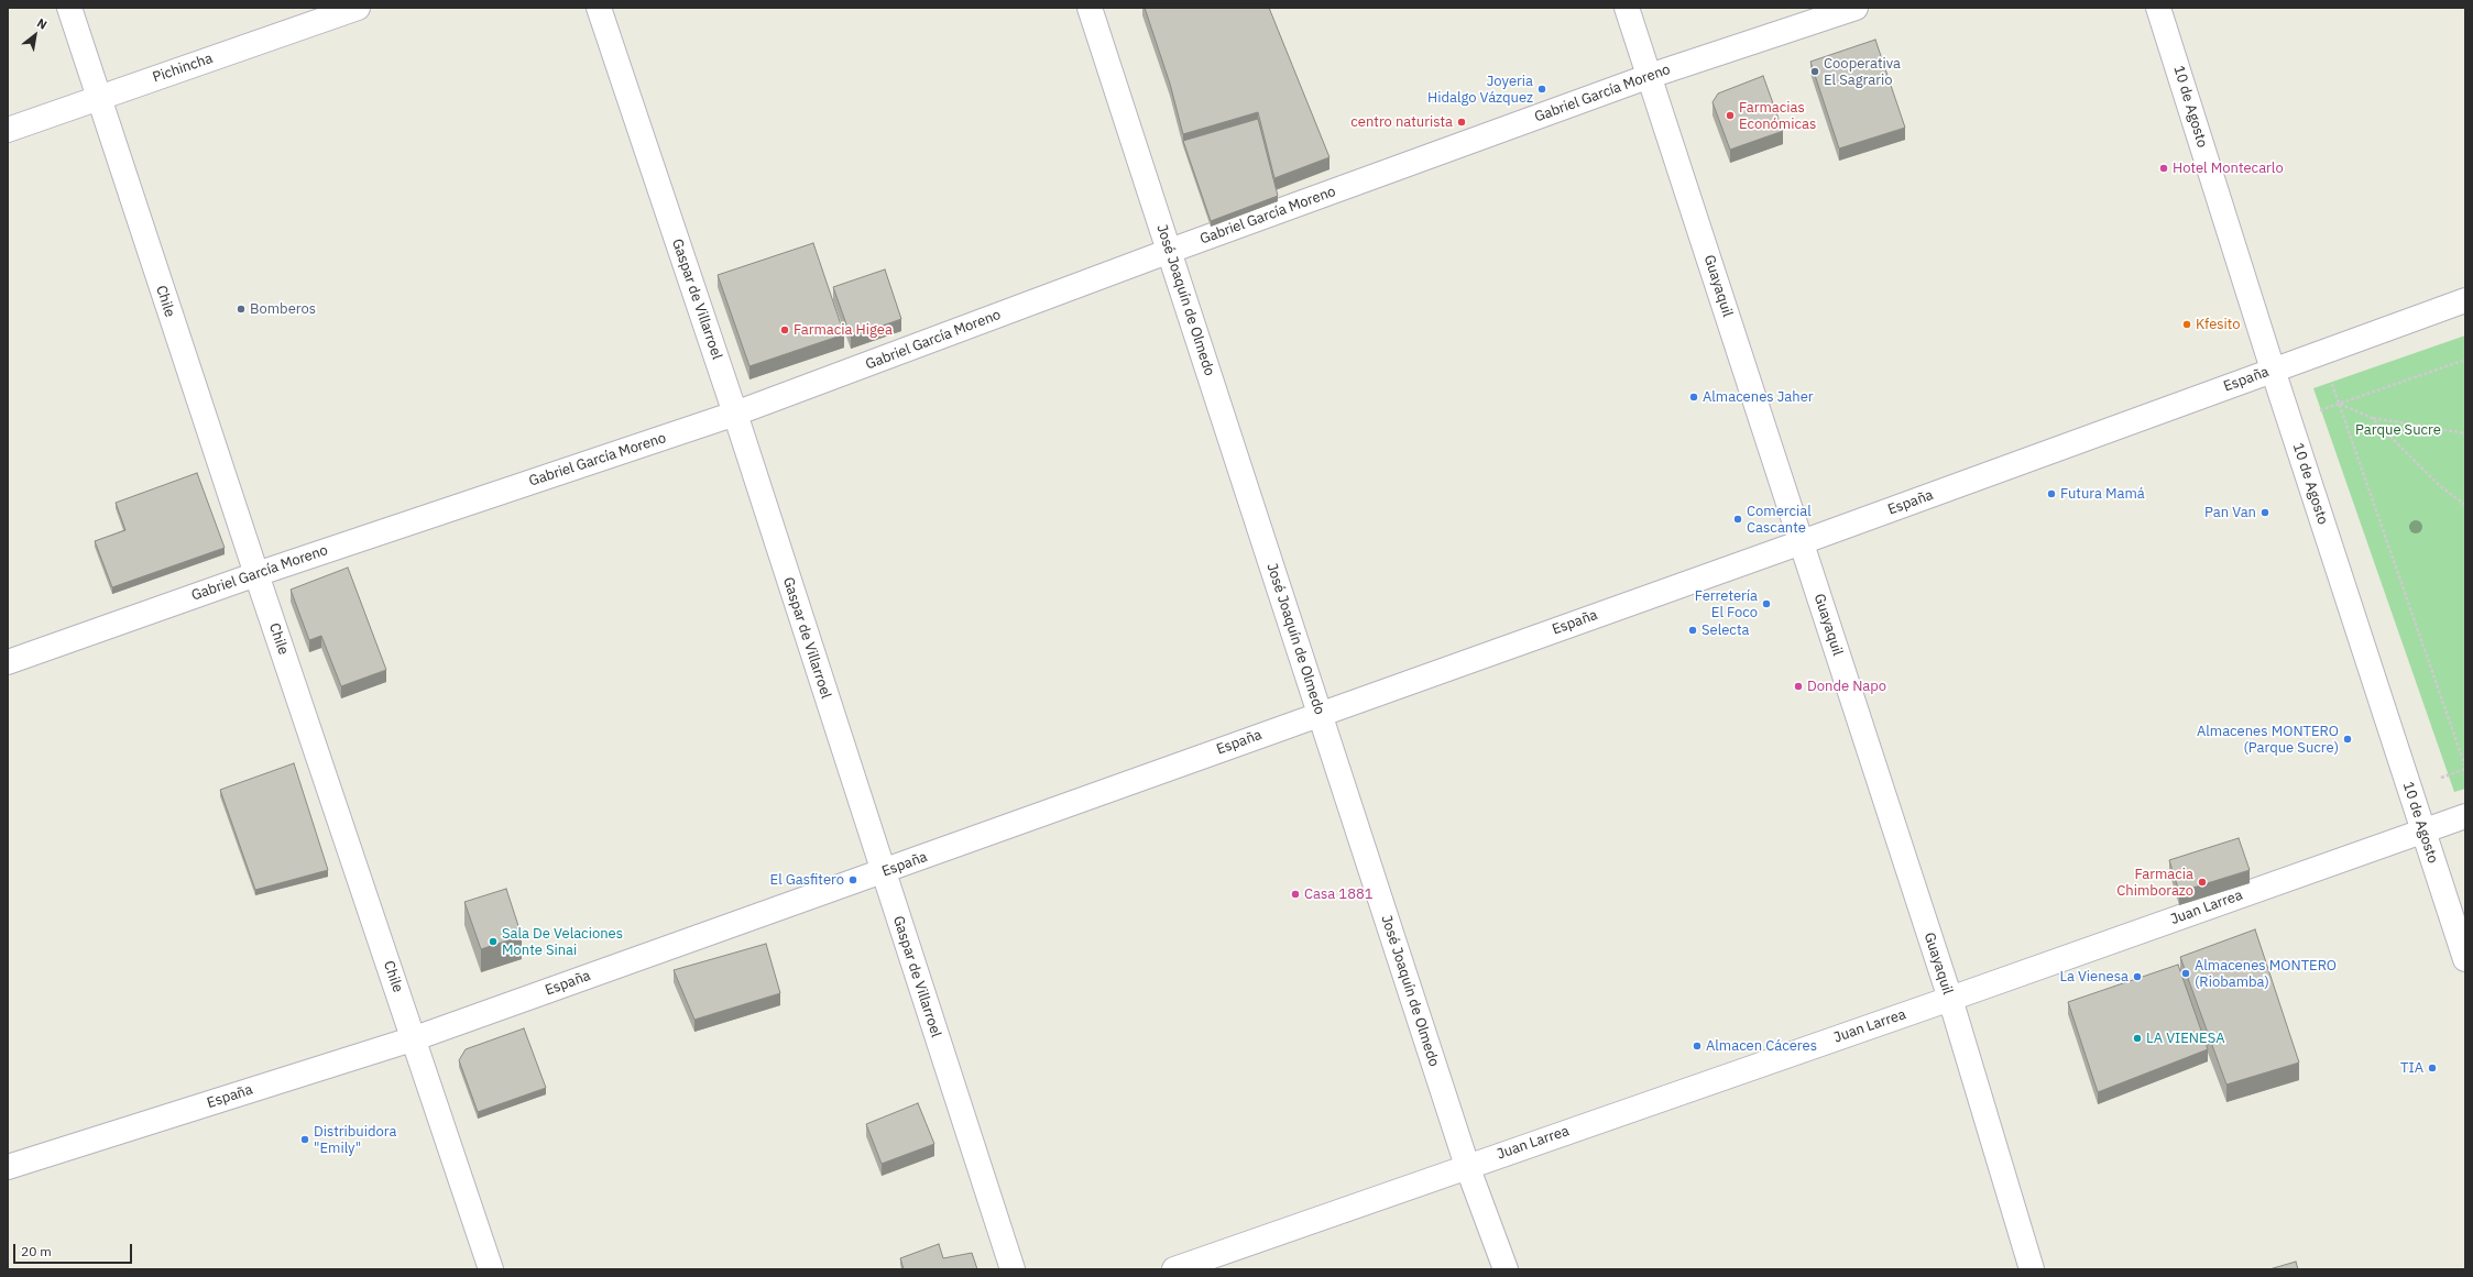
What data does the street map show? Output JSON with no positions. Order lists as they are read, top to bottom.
{
  "streets": {
    "street": [
      "Pichincha",
      "Gabriel García Moreno",
      "10 de Agosto",
      "Guayaquil",
      "Gaspar de Villarroel",
      "José Joaquín de Olmedo",
      "Chile",
      "España",
      "Juan Larrea"
    ]
  },
  "crossings": [
    ["Pichincha", "Chile"],
    ["Gabriel García Moreno", "Guayaquil"],
    ["Gabriel García Moreno", "Gaspar de Villarroel"],
    ["Gabriel García Moreno", "José Joaquín de Olmedo"],
    ["Gabriel García Moreno", "Chile"],
    ["10 de Agosto", "España"],
    ["10 de Agosto", "Juan Larrea"],
    ["Guayaquil", "España"],
    ["Guayaquil", "Juan Larrea"],
    ["Gaspar de Villarroel", "España"],
    ["José Joaquín de Olmedo", "España"],
    ["José Joaquín de Olmedo", "Juan Larrea"],
    ["Chile", "España"]
  ],
  "parks": ["Parque Sucre"],
  "places": [
    "Cooperativa El Sagrario",
    "Joyeria Hidalgo Vázquez",
    "Farmacias Económicas",
    "centro naturista",
    "Hotel Montecarlo",
    "Bomberos",
    "Kfesito",
    "Farmacia Higea",
    "Almacenes Jaher",
    "Futura Mamá",
    "Pan Van",
    "Comercial Cascante",
    "Ferretería El Foco",
    "Selecta",
    "Donde Napo",
    "Almacenes MONTERO (Parque Sucre)",
    "El Gasfitero",
    "Farmacia Chimborazo",
    "Casa 1881",
    "Sala De Velaciones Monte Sinai",
    "Almacenes MONTERO (Riobamba)",
    "La Vienesa",
    "LA VIENESA",
    "Almacen Cáceres",
    "TIA",
    "Distribuidora \"Emily\""
  ],
  "scale_bar": "20 m",
  "north": "top right"
}
